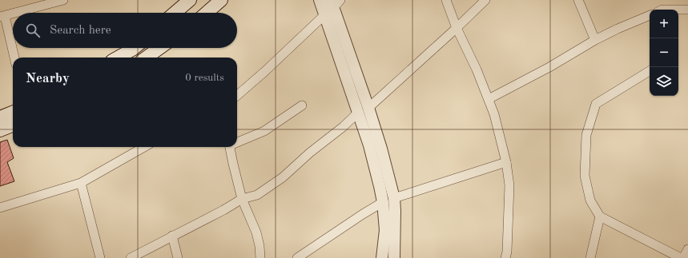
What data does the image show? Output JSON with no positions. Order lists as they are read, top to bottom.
{
  "page": {
    "map_buttons": ["+", "−"],
    "search": "Search here",
    "heading": ["Nearby", "0 results"]
  }
}
